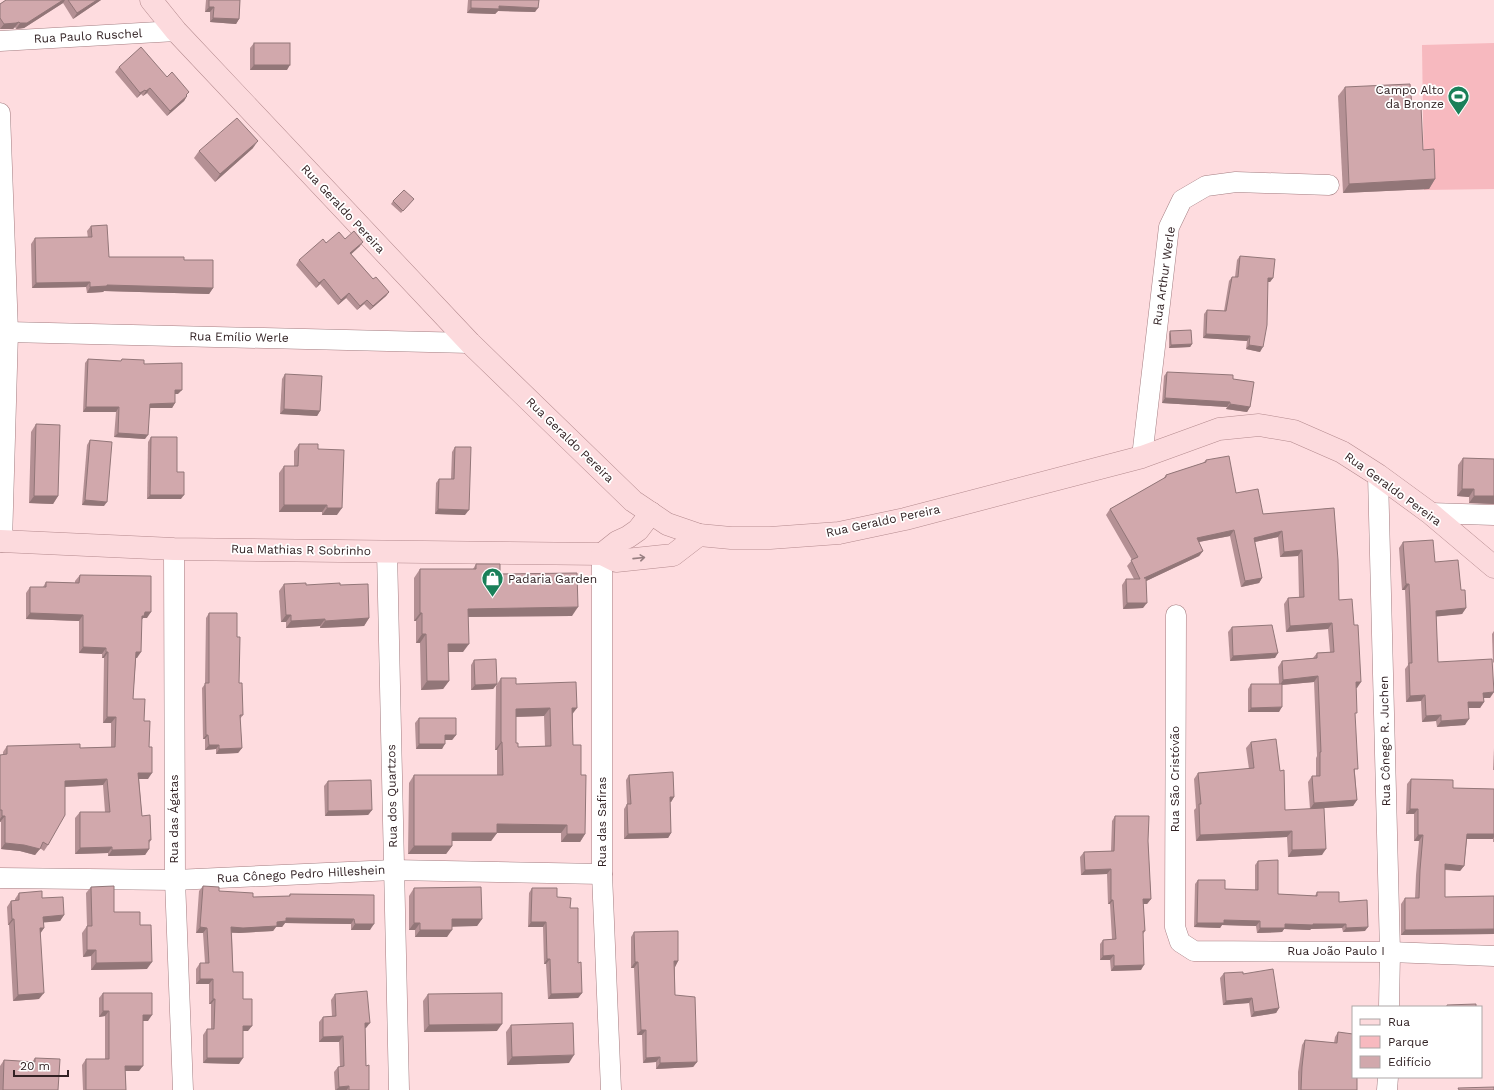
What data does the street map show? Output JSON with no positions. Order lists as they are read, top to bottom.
{
  "streets": {
    "main road": ["Rua Geraldo Pereira", "Rua Mathias R Sobrinho"],
    "street": [
      "Rua Paulo Ruschel",
      "Rua Arthur Werle",
      "Rua Emílio Werle",
      "Rua Cônego R. Juchen",
      "Rua São Cristóvão",
      "Rua dos Quartzos",
      "Rua das Ágatas",
      "Rua das Safiras",
      "Rua Cônego Pedro Hilleshein",
      "Rua João Paulo I"
    ]
  },
  "crossings": [
    ["Rua Paulo Ruschel", "Rua Geraldo Pereira"],
    ["Rua Geraldo Pereira", "Rua Arthur Werle"],
    ["Rua Geraldo Pereira", "Rua Emílio Werle"],
    ["Rua Geraldo Pereira", "Rua Mathias R Sobrinho"],
    ["Rua Geraldo Pereira", "Rua Cônego R. Juchen"],
    ["Rua Mathias R Sobrinho", "Rua dos Quartzos"],
    ["Rua Mathias R Sobrinho", "Rua das Ágatas"],
    ["Rua Mathias R Sobrinho", "Rua das Safiras"],
    ["Rua Cônego R. Juchen", "Rua João Paulo I"],
    ["Rua São Cristóvão", "Rua João Paulo I"],
    ["Rua dos Quartzos", "Rua Cônego Pedro Hilleshein"],
    ["Rua das Ágatas", "Rua Cônego Pedro Hilleshein"],
    ["Rua das Safiras", "Rua Cônego Pedro Hilleshein"]
  ],
  "places": {
    "sports": ["Campo Alto da Bronze"],
    "shop": ["Padaria Garden"]
  },
  "legend": ["Rua", "Parque", "Edifício"],
  "scale_bar": "20 m"
}
